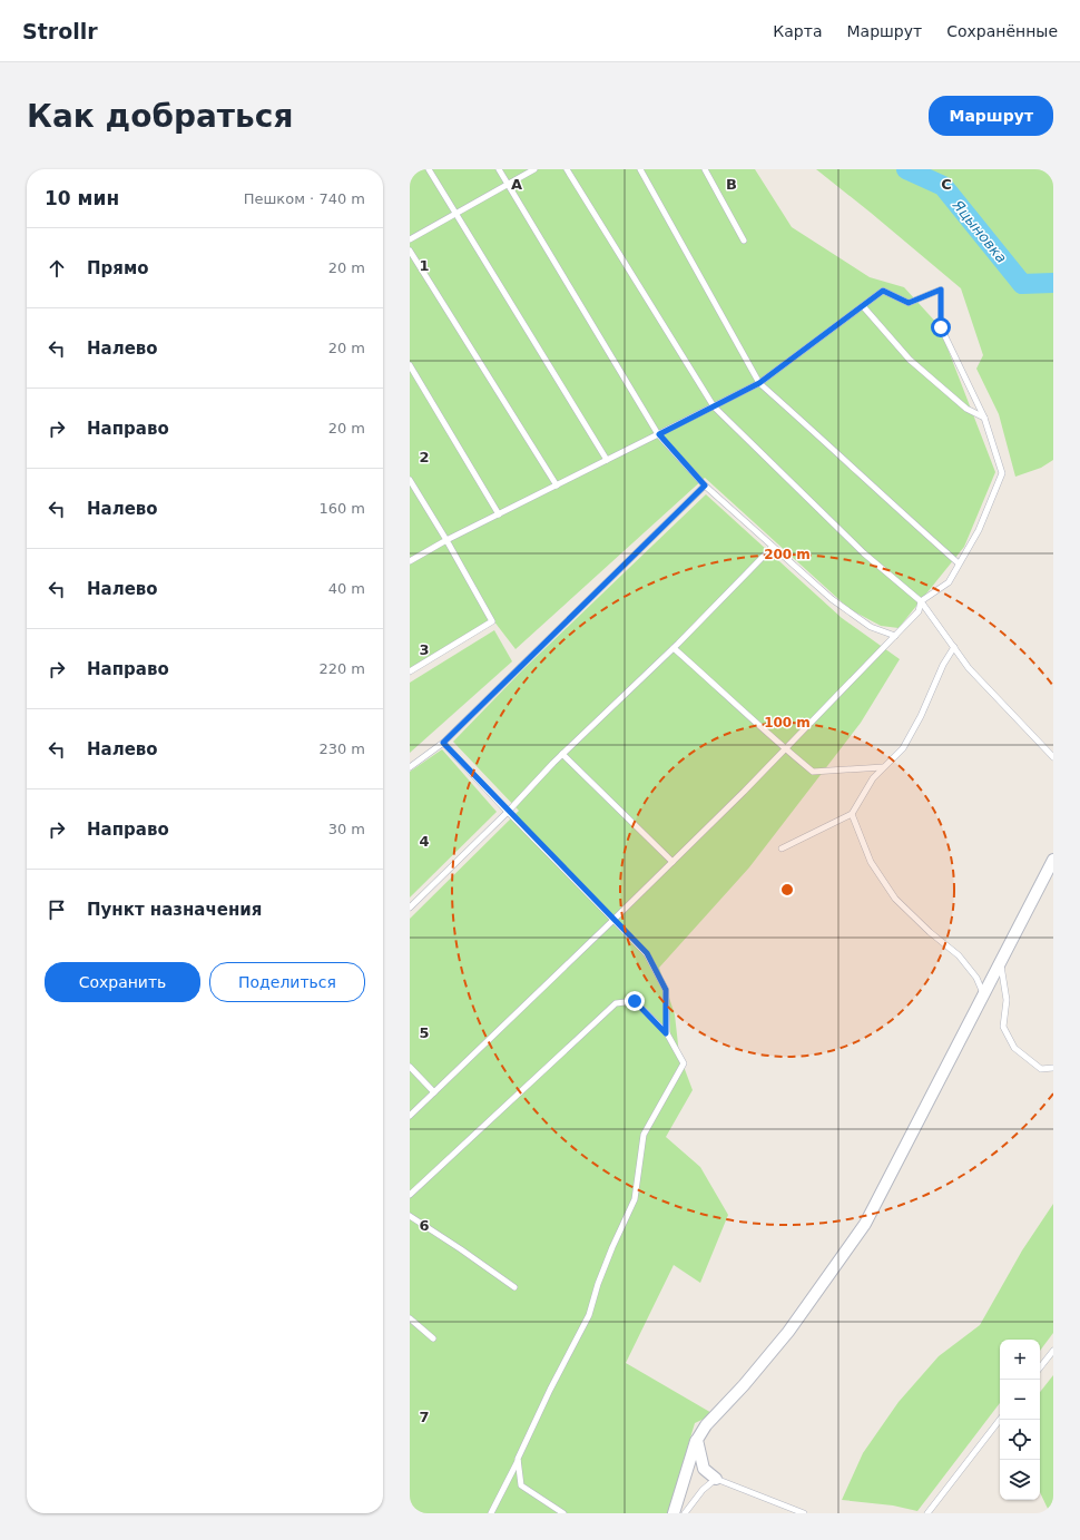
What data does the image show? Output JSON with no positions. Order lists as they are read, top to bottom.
{
  "water": ["Яцыновка"],
  "page": {
    "header": "Strollr",
    "nav": ["Карта", "Маршрут", "Сохранённые"],
    "buttons": [
      "Маршрут",
      ["Сохранить", "Поделиться"]
    ],
    "title": "Как добраться",
    "heading": ["10 мин", "Пешком · 740 m"],
    "list": [
      ["Прямо", "20 m"],
      ["Налево", "20 m"],
      ["Направо", "20 m"],
      ["Налево", "160 m"],
      ["Налево", "40 m"],
      ["Направо", "220 m"],
      ["Налево", "230 m"],
      ["Направо", "30 m"],
      "Пункт назначения"
    ],
    "map_buttons": ["+", "−"]
  },
  "grid": {
    "columns": ["A", "B", "C"],
    "rows": [
      "1",
      "2",
      "3",
      "4",
      "5",
      "6",
      "7"
    ]
  },
  "rings": ["200 m", "100 m"]
}
